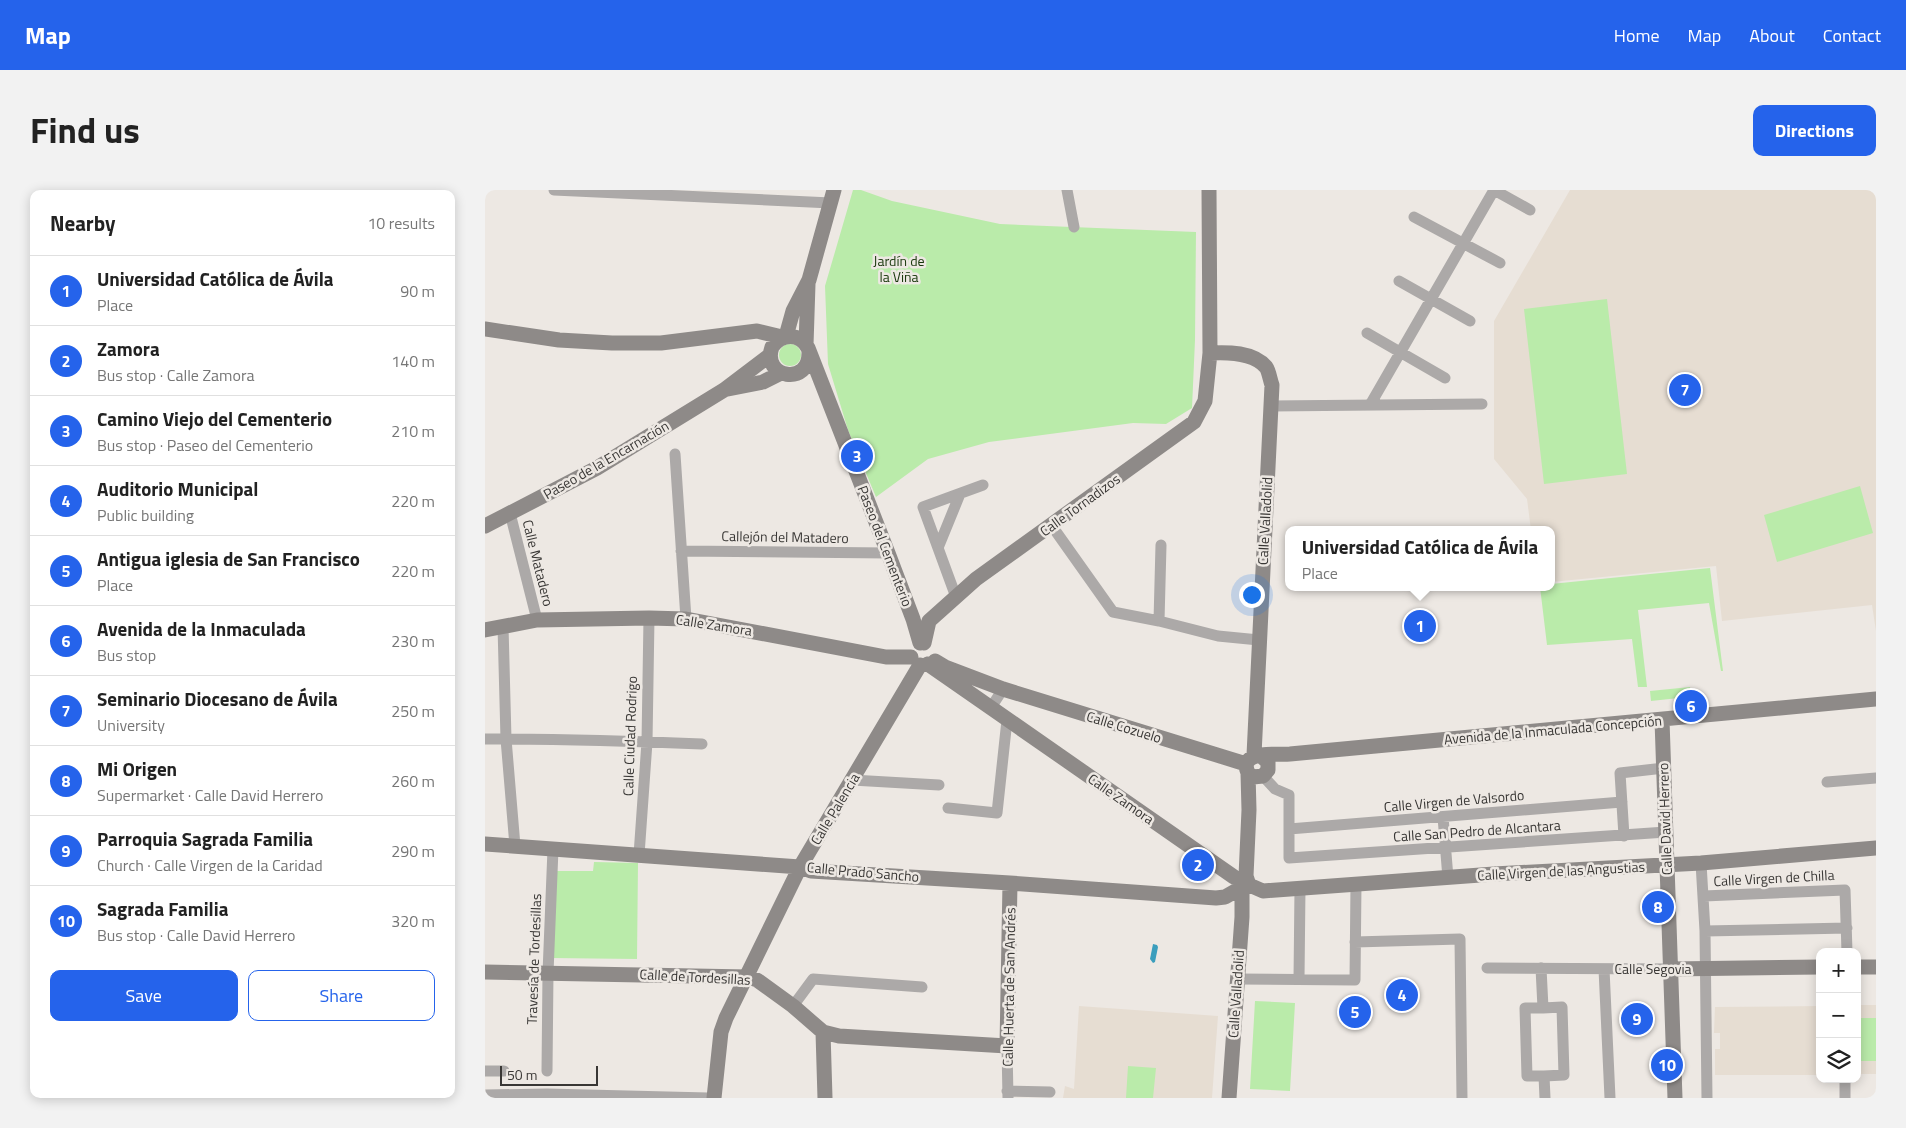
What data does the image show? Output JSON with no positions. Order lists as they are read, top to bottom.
{
  "streets": {
    "street": [
      "Paseo de la Encarnación",
      "Calle Tornadizos",
      "Calle Valladolid",
      "Callejón del Matadero",
      "Paseo del Cementerio",
      "Calle Matadero",
      "Calle Zamora",
      "Calle Cozuelo",
      "Avenida de la Inmaculada Concepción",
      "Calle Ciudad Rodrigo",
      "Calle Virgen de Valsordo",
      "Calle Palencia",
      "Calle David Herrero",
      "Calle San Pedro de Alcantara",
      "Calle Virgen de las Angustias",
      "Calle Prado Sancho",
      "Calle Virgen de Chilla",
      "Travesía de Tordesillas",
      "Calle Segovia",
      "Calle de Tordesillas",
      "Calle Huerta de San Andrés"
    ]
  },
  "crossings": [
    ["Paseo de la Encarnación", "Paseo del Cementerio"],
    ["Paseo de la Encarnación", "Calle Matadero"],
    ["Calle Tornadizos", "Calle Valladolid"],
    ["Calle Tornadizos", "Paseo del Cementerio"],
    ["Calle Tornadizos", "Calle Palencia"],
    ["Calle Valladolid", "Calle Zamora"],
    ["Calle Valladolid", "Calle Cozuelo"],
    ["Calle Valladolid", "Avenida de la Inmaculada Concepción"],
    ["Calle Valladolid", "Calle Virgen de las Angustias"],
    ["Calle Valladolid", "Calle Prado Sancho"],
    ["Callejón del Matadero", "Paseo del Cementerio"],
    ["Paseo del Cementerio", "Calle Zamora"],
    ["Paseo del Cementerio", "Calle Cozuelo"],
    ["Paseo del Cementerio", "Calle Palencia"],
    ["Calle Matadero", "Calle Zamora"],
    ["Calle Zamora", "Calle Cozuelo"],
    ["Calle Zamora", "Calle Ciudad Rodrigo"],
    ["Calle Zamora", "Calle Palencia"],
    ["Calle Zamora", "Calle Virgen de las Angustias"],
    ["Calle Zamora", "Calle Prado Sancho"],
    ["Calle Cozuelo", "Avenida de la Inmaculada Concepción"],
    ["Calle Cozuelo", "Calle Palencia"],
    ["Avenida de la Inmaculada Concepción", "Calle David Herrero"],
    ["Calle Ciudad Rodrigo", "Calle Prado Sancho"],
    ["Calle Virgen de Valsordo", "Calle San Pedro de Alcantara"],
    ["Calle Palencia", "Calle Prado Sancho"],
    ["Calle Palencia", "Calle de Tordesillas"],
    ["Calle David Herrero", "Calle San Pedro de Alcantara"],
    ["Calle David Herrero", "Calle Virgen de las Angustias"],
    ["Calle David Herrero", "Calle Segovia"],
    ["Calle Virgen de las Angustias", "Calle Prado Sancho"],
    ["Calle Prado Sancho", "Travesía de Tordesillas"],
    ["Calle Prado Sancho", "Calle Huerta de San Andrés"],
    ["Travesía de Tordesillas", "Calle de Tordesillas"]
  ],
  "parks": ["Jardín de la Viña"],
  "scale_bar": "50 m",
  "page": {
    "header": "Map",
    "nav": [
      "Home",
      "Map",
      "About",
      "Contact"
    ],
    "title": "Find us",
    "buttons": [
      "Directions",
      ["Save", "Share"]
    ],
    "heading": ["Nearby", "10 results"],
    "list": [
      {
        "mark": "1",
        "name": "Universidad Católica de Ávila",
        "note": "Place",
        "value": "90 m"
      },
      {
        "mark": "2",
        "name": "Zamora",
        "note": "Bus stop · Calle Zamora",
        "value": "140 m"
      },
      {
        "mark": "3",
        "name": "Camino Viejo del Cementerio",
        "note": "Bus stop · Paseo del Cementerio",
        "value": "210 m"
      },
      {
        "mark": "4",
        "name": "Auditorio Municipal",
        "note": "Public building",
        "value": "220 m"
      },
      {
        "mark": "5",
        "name": "Antigua iglesia de San Francisco",
        "note": "Place",
        "value": "220 m"
      },
      {
        "mark": "6",
        "name": "Avenida de la Inmaculada",
        "note": "Bus stop",
        "value": "230 m"
      },
      {
        "mark": "7",
        "name": "Seminario Diocesano de Ávila",
        "note": "University",
        "value": "250 m"
      },
      {
        "mark": "8",
        "name": "Mi Origen",
        "note": "Supermarket · Calle David Herrero",
        "value": "260 m"
      },
      {
        "mark": "9",
        "name": "Parroquia Sagrada Familia",
        "note": "Church · Calle Virgen de la Caridad",
        "value": "290 m"
      },
      {
        "mark": "10",
        "name": "Sagrada Familia",
        "note": "Bus stop · Calle David Herrero",
        "value": "320 m"
      }
    ],
    "pins": [
      "7",
      "3",
      "1",
      "6",
      "2",
      "8",
      "4",
      "5",
      "9",
      "10"
    ],
    "popup": ["Universidad Católica de Ávila", "Place"],
    "map_buttons": ["+", "−"],
    "scale": "50 m"
  }
}
